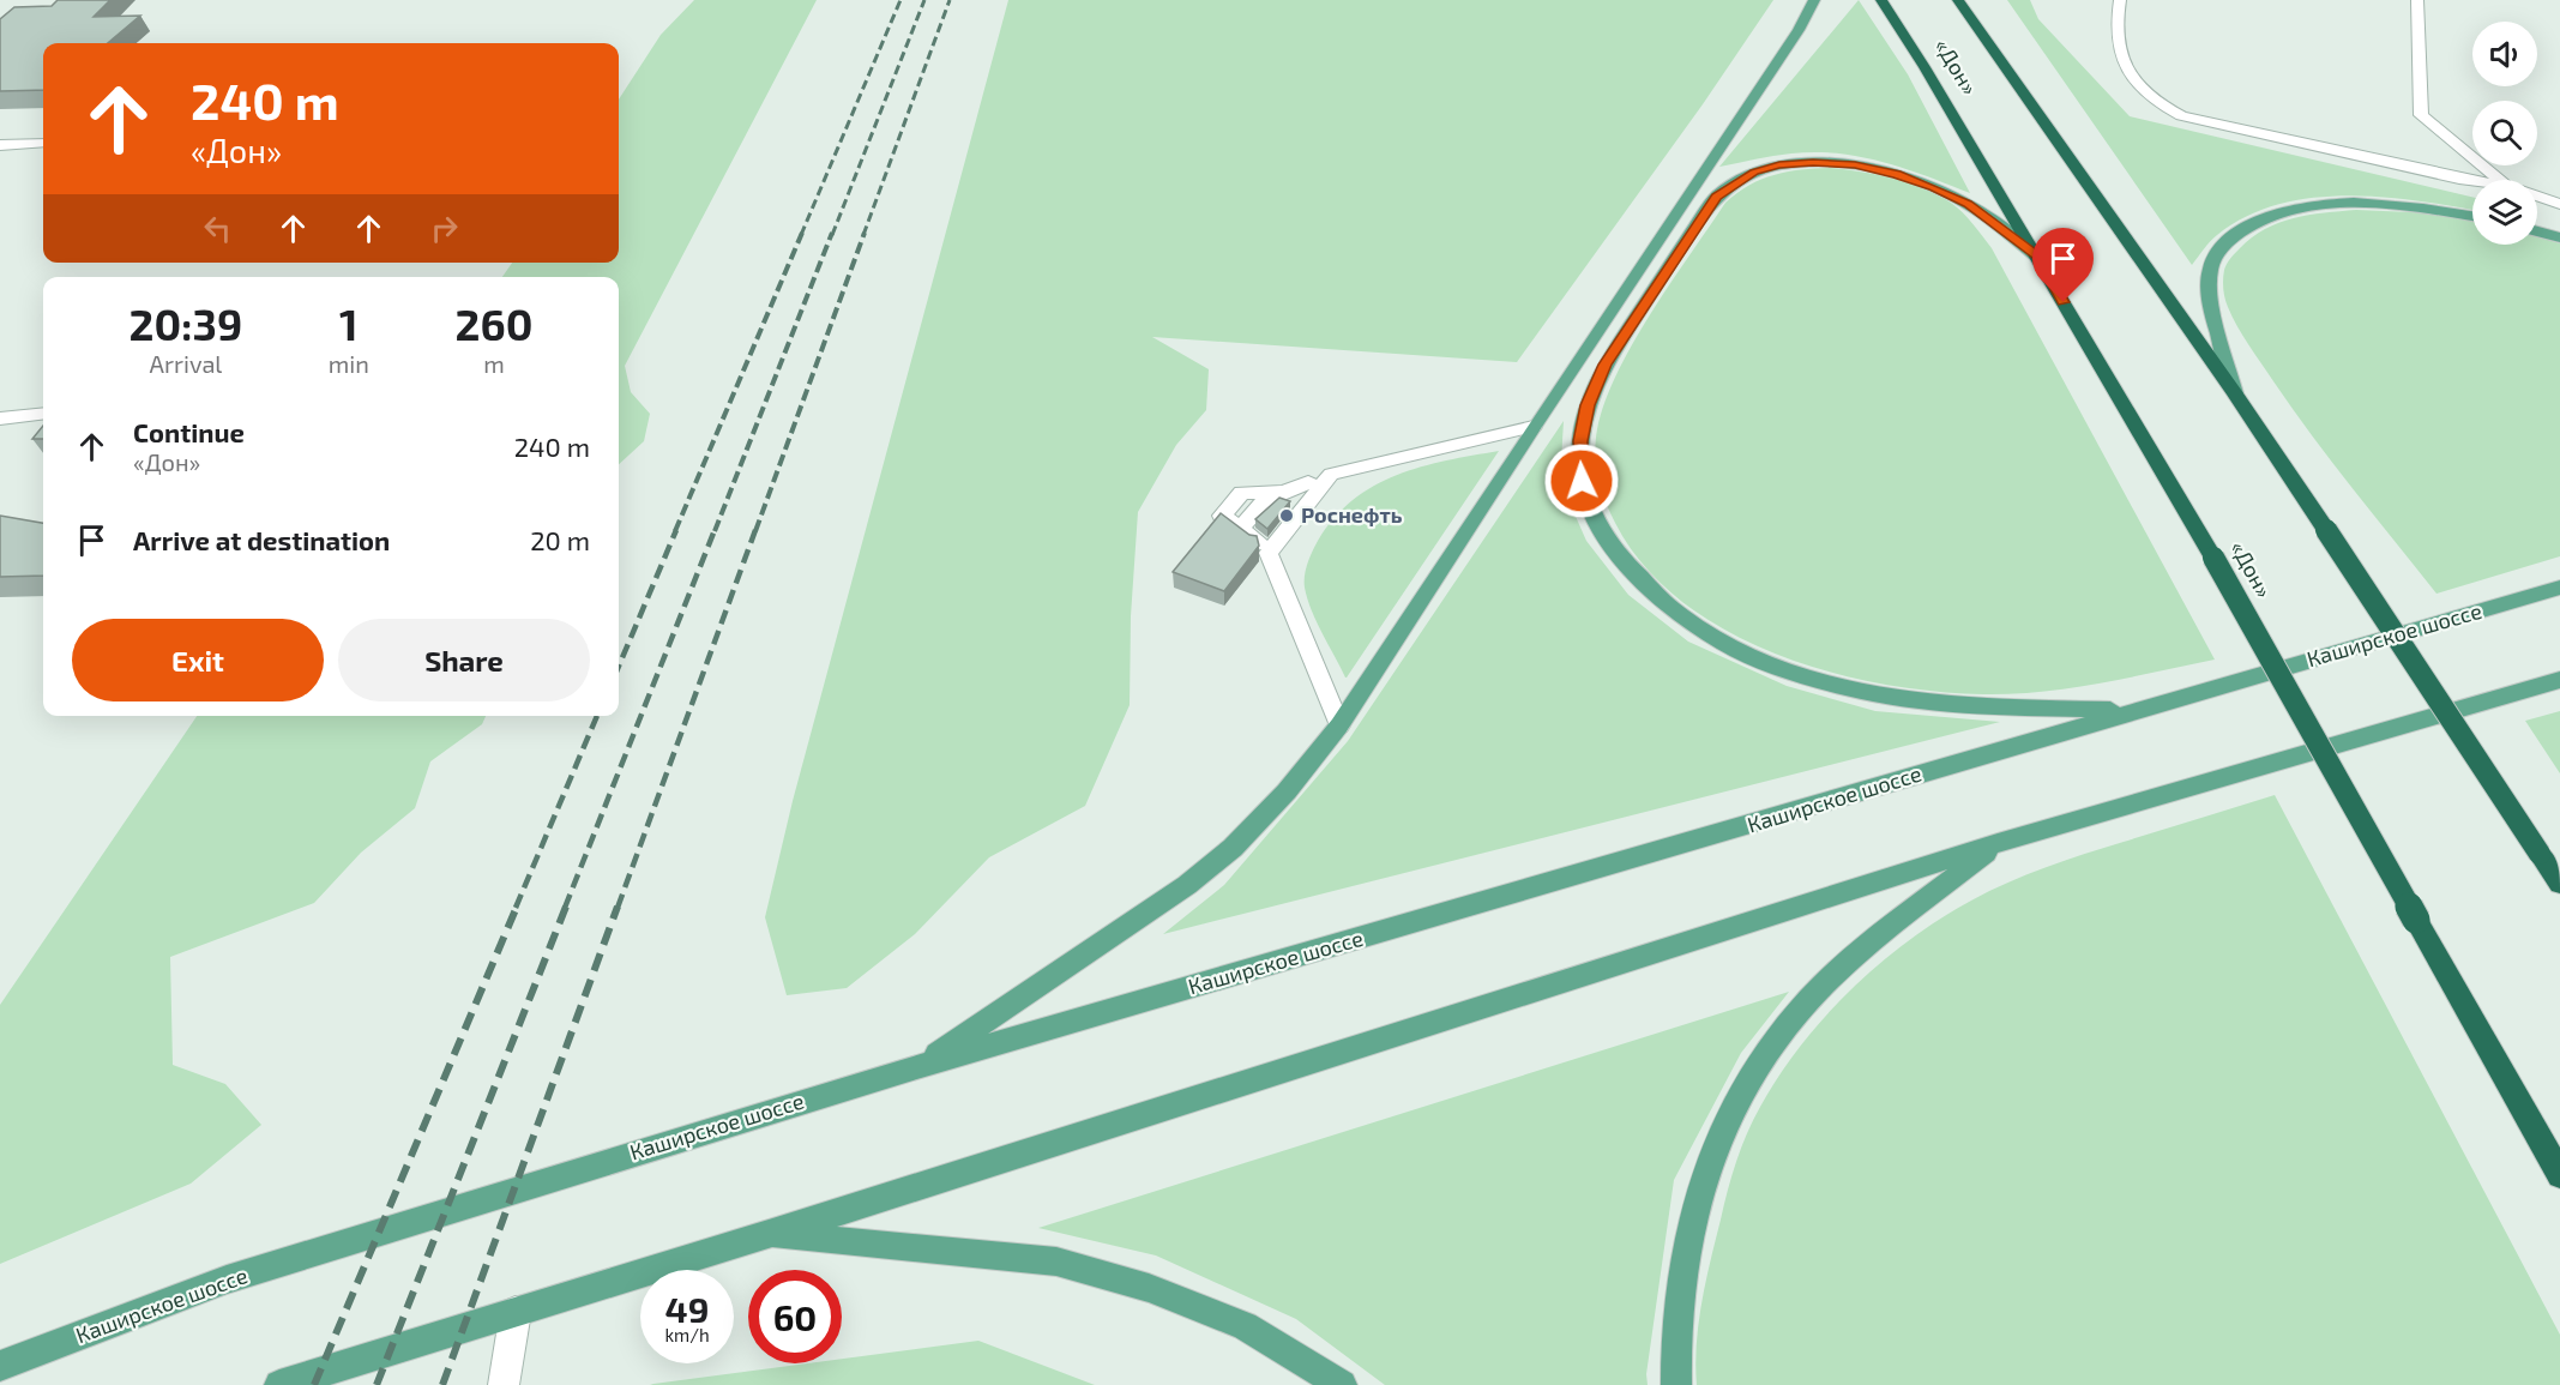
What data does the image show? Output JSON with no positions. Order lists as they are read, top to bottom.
{
  "streets": {
    "highway": ["«Дон»"],
    "main road": ["Каширское шоссе"]
  },
  "places": ["Роснефть"],
  "page": {
    "turn": ["240 m", "«Дон»"],
    "eta": [
      "20:39",
      "Arrival",
      "1",
      "min",
      "260",
      "m"
    ],
    "list": [
      {
        "name": "Continue",
        "note": "«Дон»",
        "value": "240 m"
      },
      {
        "name": "Arrive at destination",
        "value": "20 m"
      }
    ],
    "buttons": ["Exit", "Share"],
    "speed": "49 km/h",
    "limit": "60"
  }
}
